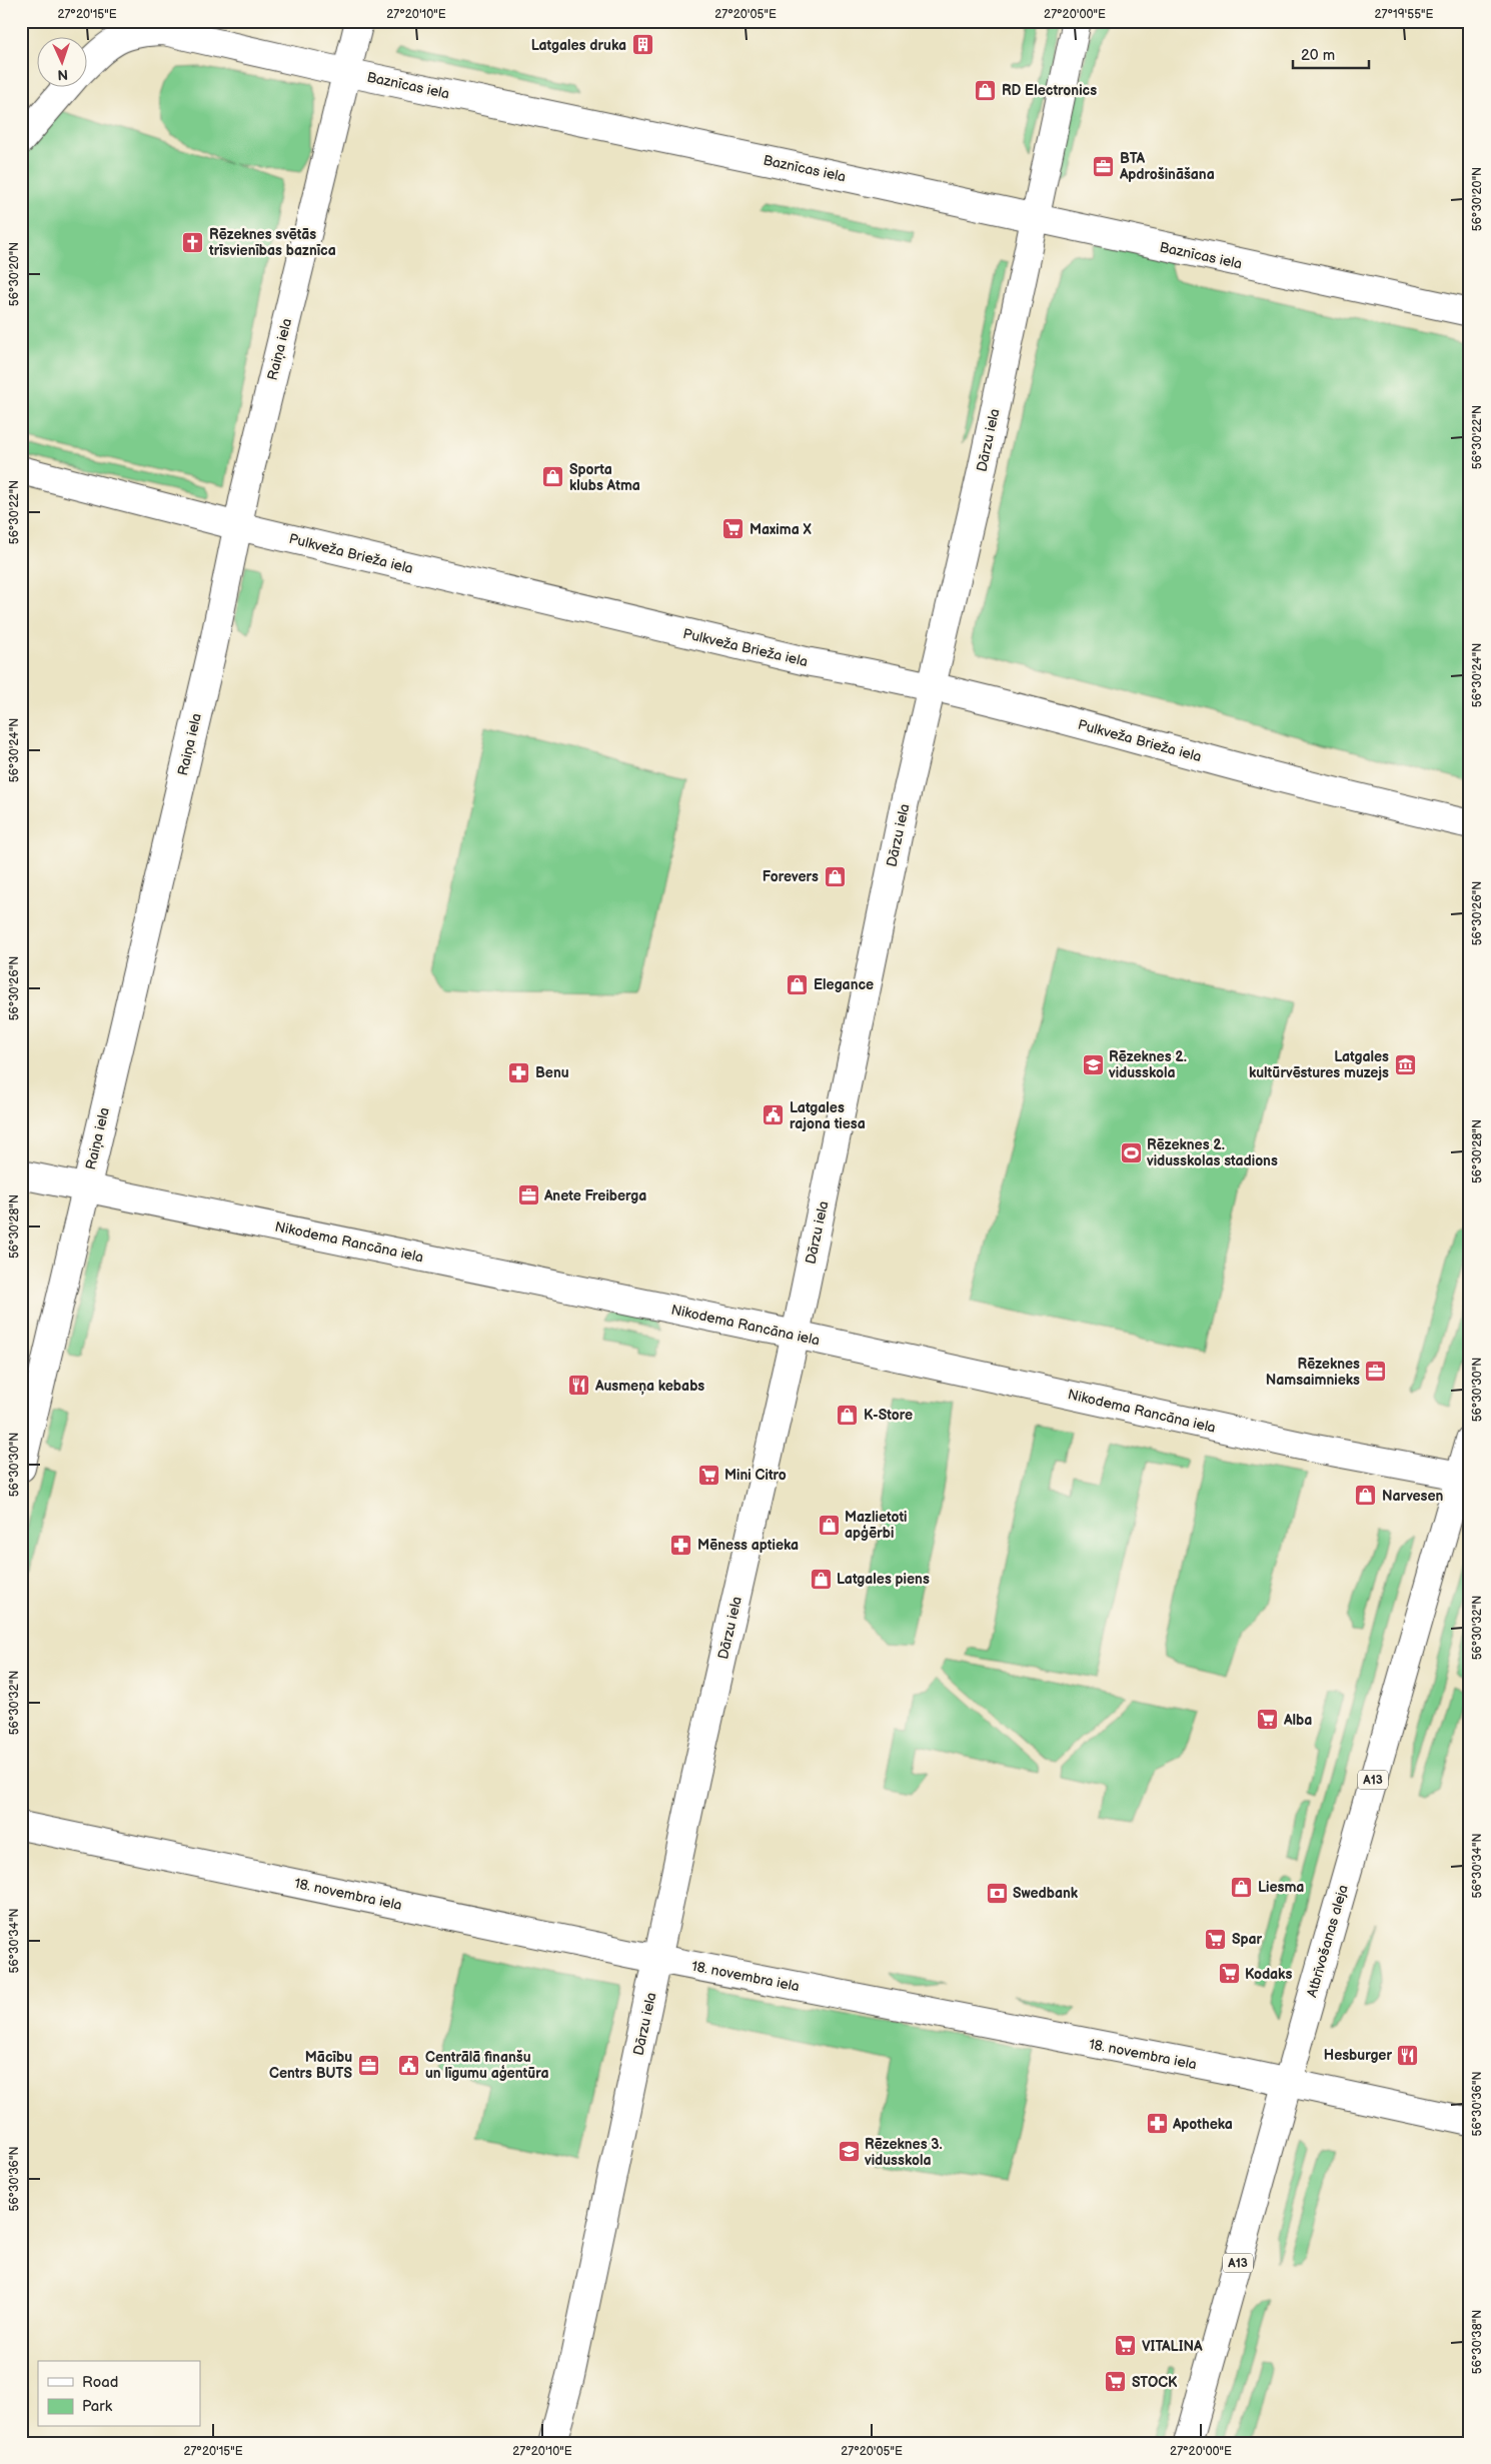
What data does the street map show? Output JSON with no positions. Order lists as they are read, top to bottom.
{
  "streets": {
    "street": [
      "Baznīcas iela",
      "Raiņa iela",
      "Dārzu iela",
      "Pulkveža Brieža iela",
      "Nikodema Rancāna iela",
      "A13",
      "18. novembra iela",
      "Atbrīvošanas aleja"
    ]
  },
  "crossings": [
    ["Baznīcas iela", "Raiņa iela"],
    ["Baznīcas iela", "Dārzu iela"],
    ["Raiņa iela", "Pulkveža Brieža iela"],
    ["Raiņa iela", "Nikodema Rancāna iela"],
    ["Dārzu iela", "Pulkveža Brieža iela"],
    ["Dārzu iela", "Nikodema Rancāna iela"],
    ["Dārzu iela", "18. novembra iela"],
    ["Nikodema Rancāna iela", "Atbrīvošanas aleja"],
    ["18. novembra iela", "Atbrīvošanas aleja"]
  ],
  "places": {
    "building": ["Latgales druka"],
    "shop": [
      "RD Electronics",
      "Sporta klubs Atma",
      "Forevers",
      "Elegance",
      "K-Store",
      "Narvesen",
      "Mazlietoti apģērbi",
      "Latgales piens",
      "Liesma"
    ],
    "office": [
      "BTA Apdrošināšana",
      "Anete Freiberga",
      "Rēzeknes Namsaimnieks",
      "Mācību Centrs BUTS"
    ],
    "church": ["Rēzeknes svētās trīsvienības baznīca"],
    "supermarket": [
      "Maxima X",
      "Mini Citro",
      "Alba",
      "Spar",
      "Kodaks",
      "VITALINA",
      "STOCK"
    ],
    "school or university": ["Rēzeknes 2. vidusskola", "Rēzeknes 3. vidusskola"],
    "museum": ["Latgales kultūrvēstures muzejs"],
    "pharmacy": ["Benu", "Mēness aptieka", "Apotheka"],
    "public building": ["Latgales rajona tiesa", "Centrālā finanšu un līgumu aģentūra"],
    "sports": ["Rēzeknes 2. vidusskolas stadions"],
    "restaurant": ["Ausmeņa kebabs", "Hesburger"],
    "bank": ["Swedbank"]
  },
  "legend": ["Road", "Park"],
  "scale_bar": "20 m",
  "north": "bottom",
  "coordinates": [
    "27°20'15\"E",
    "27°20'10\"E",
    "27°20'05\"E",
    "27°20'00\"E",
    "27°19'55\"E",
    "56°30'20\"N",
    "56°30'22\"N",
    "56°30'24\"N",
    "56°30'26\"N",
    "56°30'28\"N",
    "56°30'30\"N",
    "56°30'32\"N",
    "56°30'34\"N",
    "56°30'36\"N",
    "56°30'38\"N"
  ]
}
